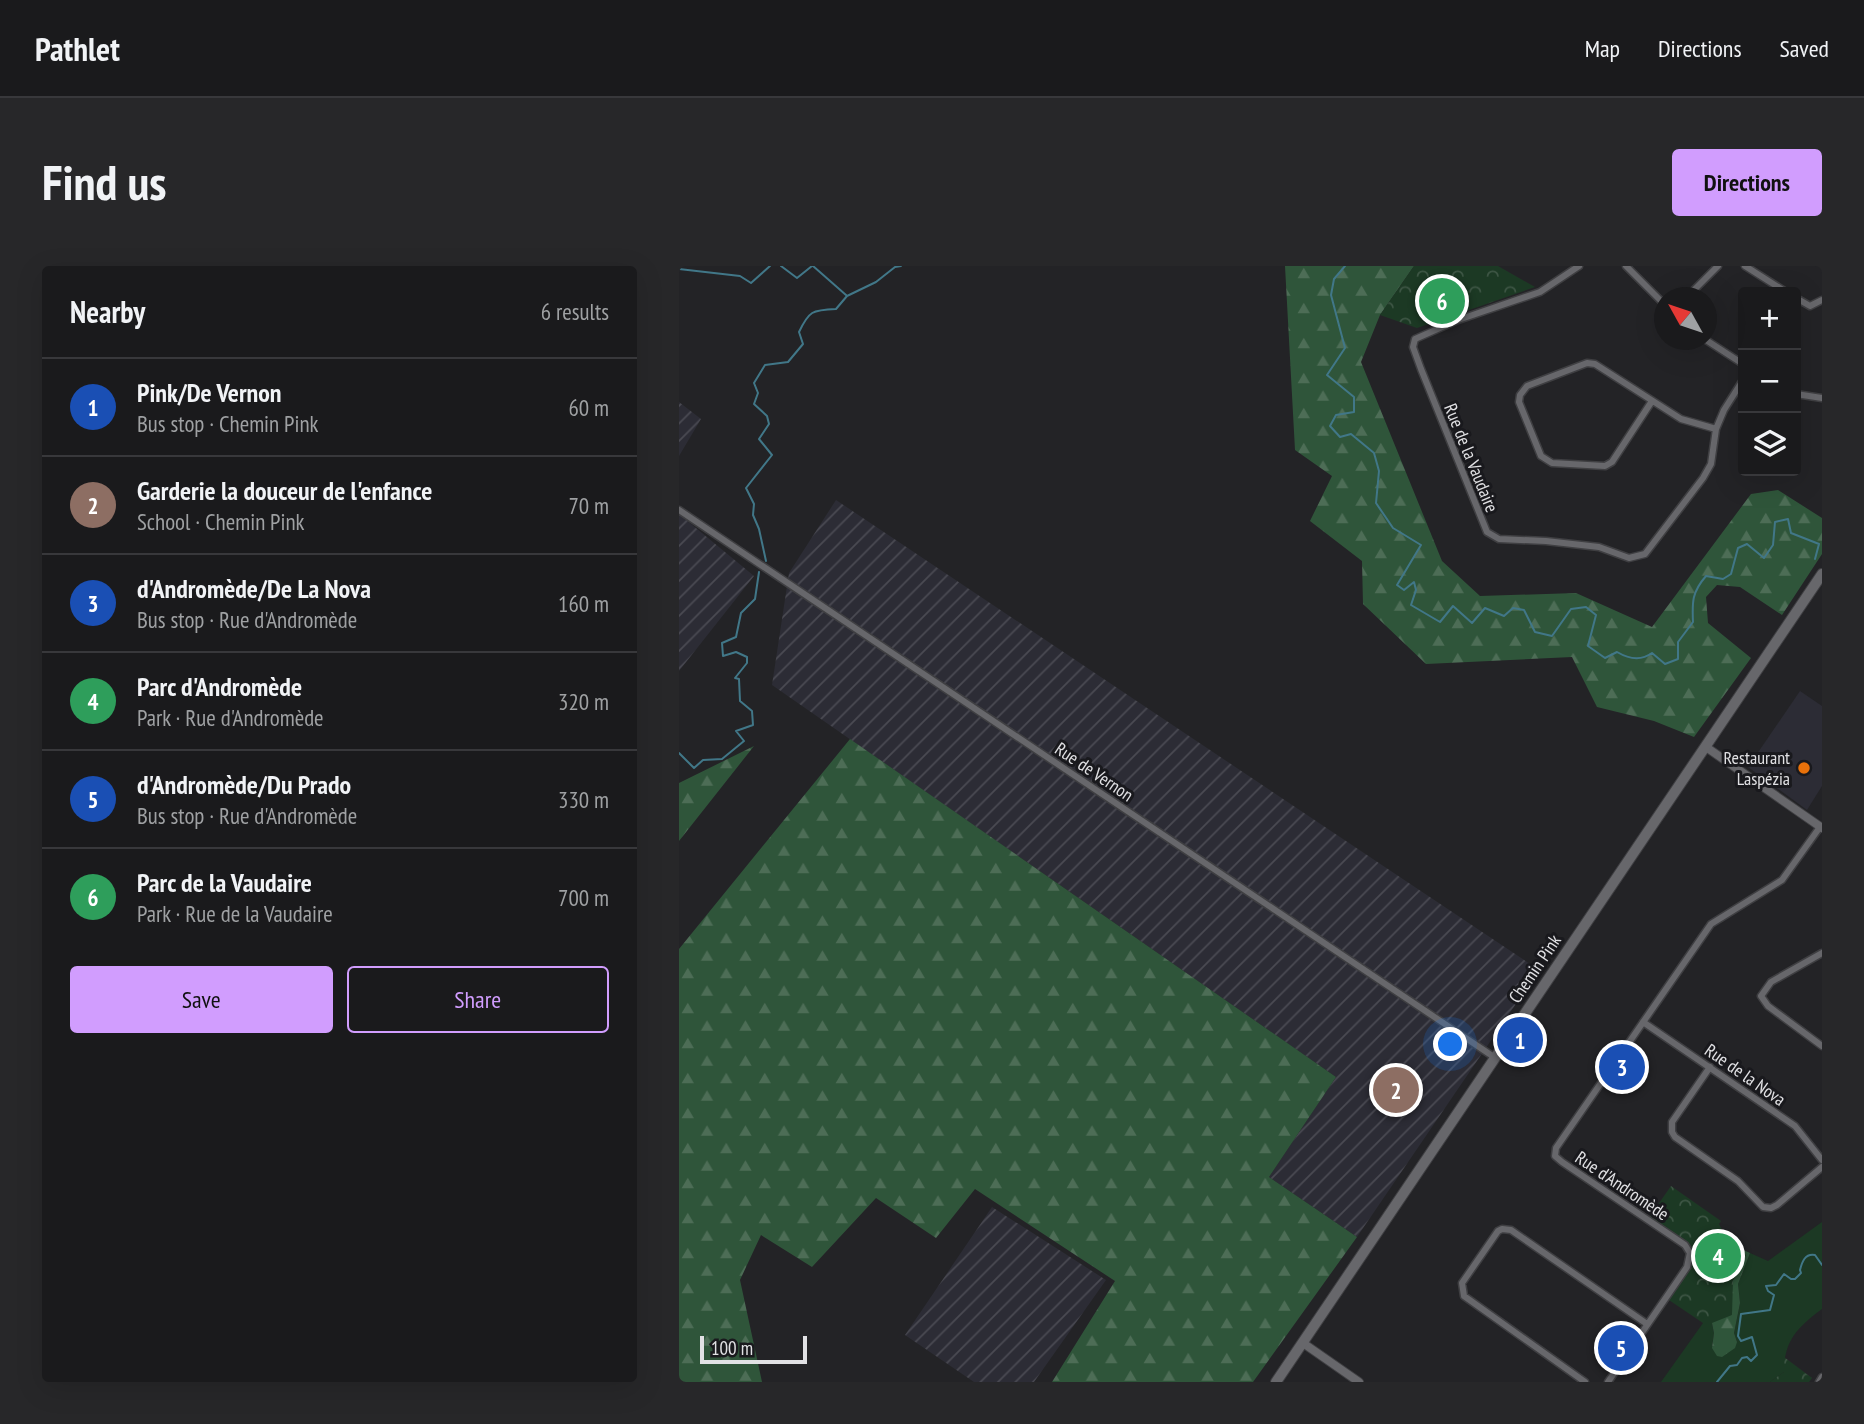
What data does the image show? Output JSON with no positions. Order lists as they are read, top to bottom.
{
  "streets": {
    "main road": ["Chemin Pink"],
    "street": [
      "Rue de la Vaudaire",
      "Rue de Vernon",
      "Rue de la Nova",
      "Rue d'Andromède"
    ]
  },
  "crossings": [
    ["Rue de Vernon", "Chemin Pink"],
    ["Rue de la Nova", "Rue d'Andromède"]
  ],
  "places": ["Restaurant Laspézia"],
  "scale_bar": "100 m",
  "north": "top left",
  "page": {
    "header": "Pathlet",
    "nav": ["Map", "Directions", "Saved"],
    "buttons": [
      "Directions",
      ["Save", "Share"]
    ],
    "title": "Find us",
    "heading": ["Nearby", "6 results"],
    "pins": [
      "6",
      "1",
      "3",
      "2",
      "4",
      "5"
    ],
    "map_buttons": ["+", "−"],
    "list": [
      {
        "mark": "1",
        "name": "Pink/De Vernon",
        "note": "Bus stop · Chemin Pink",
        "value": "60 m"
      },
      {
        "mark": "2",
        "name": "Garderie la douceur de l'enfance",
        "note": "School · Chemin Pink",
        "value": "70 m"
      },
      {
        "mark": "3",
        "name": "d'Andromède/De La Nova",
        "note": "Bus stop · Rue d'Andromède",
        "value": "160 m"
      },
      {
        "mark": "4",
        "name": "Parc d'Andromède",
        "note": "Park · Rue d'Andromède",
        "value": "320 m"
      },
      {
        "mark": "5",
        "name": "d'Andromède/Du Prado",
        "note": "Bus stop · Rue d'Andromède",
        "value": "330 m"
      },
      {
        "mark": "6",
        "name": "Parc de la Vaudaire",
        "note": "Park · Rue de la Vaudaire",
        "value": "700 m"
      }
    ],
    "scale": "100 m"
  }
}
